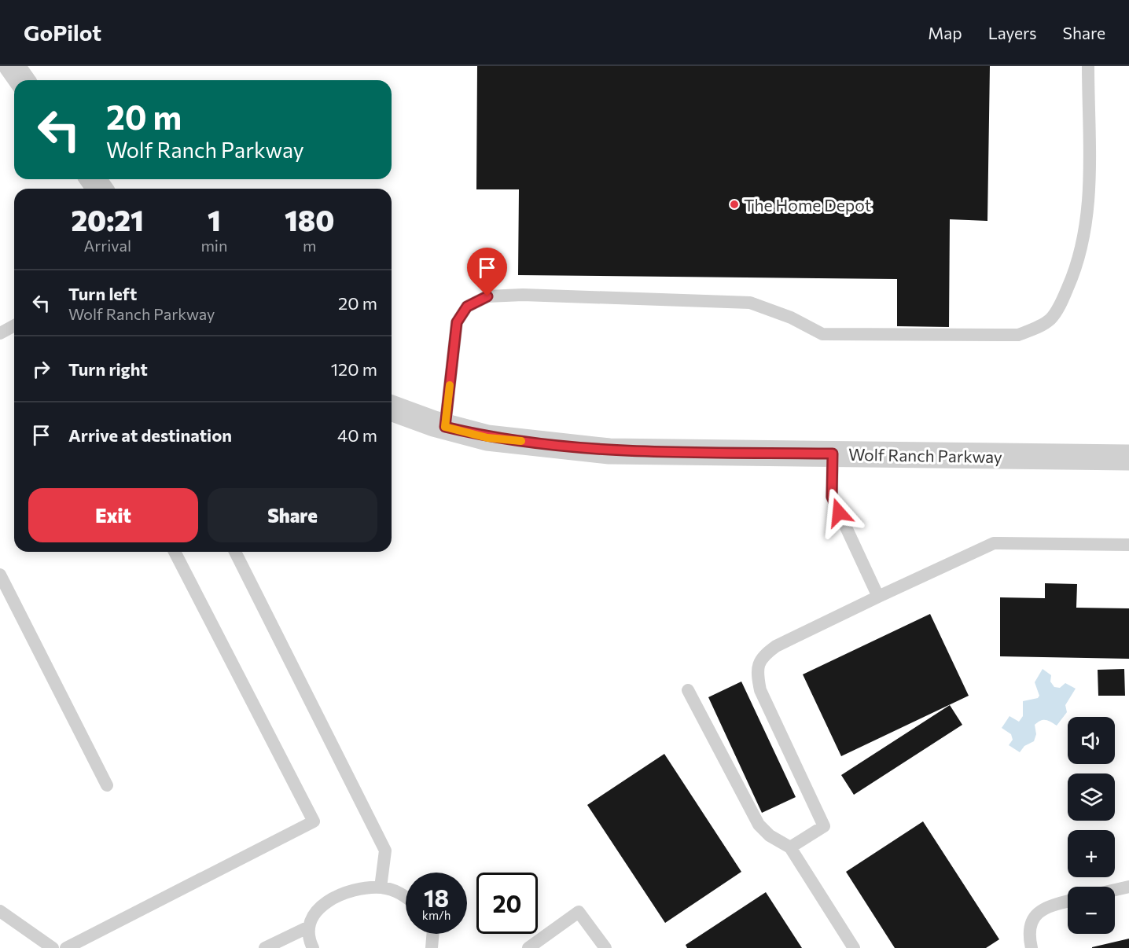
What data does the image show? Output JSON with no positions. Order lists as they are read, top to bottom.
{
  "streets": {
    "street": ["Wolf Ranch Parkway"]
  },
  "places": ["The Home Depot"],
  "page": {
    "header": "GoPilot",
    "nav": ["Map", "Layers", "Share"],
    "turn": ["20 m", "Wolf Ranch Parkway"],
    "eta": [
      "20:21",
      "Arrival",
      "1",
      "min",
      "180",
      "m"
    ],
    "list": [
      {
        "name": "Turn left",
        "note": "Wolf Ranch Parkway",
        "value": "20 m"
      },
      {
        "name": "Turn right",
        "value": "120 m"
      },
      {
        "name": "Arrive at destination",
        "value": "40 m"
      }
    ],
    "buttons": ["Exit", "Share"],
    "map_buttons": ["+", "−"],
    "speed": "18 km/h",
    "limit": "20"
  }
}
